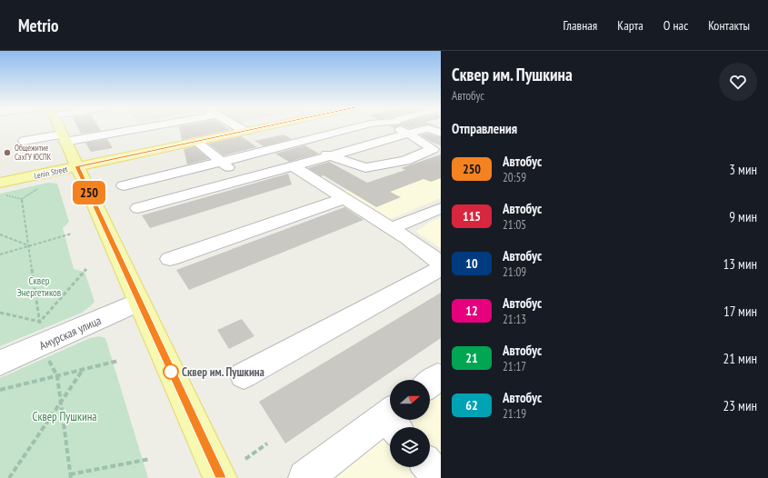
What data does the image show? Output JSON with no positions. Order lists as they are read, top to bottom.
{
  "streets": {
    "main road": ["Lenin Street"],
    "street": ["Амурская улица"]
  },
  "parks": ["Сквер Энергетиков", "Сквер Пушкина"],
  "places": ["Общежитие СахГУ ЮСПК", "Сквер им. Пушкина"],
  "lines": ["bus line 250"],
  "north": "right",
  "page": {
    "header": "Metrio",
    "nav": [
      "Главная",
      "Карта",
      "О нас",
      "Контакты"
    ],
    "on_map": "250",
    "heading": [
      ["Сквер им. Пушкина", "Автобус"],
      "Отправления"
    ],
    "list": [
      {
        "mark": "250",
        "name": "Автобус",
        "note": "20:59",
        "value": "3 мин"
      },
      {
        "mark": "115",
        "name": "Автобус",
        "note": "21:05",
        "value": "9 мин"
      },
      {
        "mark": "10",
        "name": "Автобус",
        "note": "21:09",
        "value": "13 мин"
      },
      {
        "mark": "12",
        "name": "Автобус",
        "note": "21:13",
        "value": "17 мин"
      },
      {
        "mark": "21",
        "name": "Автобус",
        "note": "21:17",
        "value": "21 мин"
      },
      {
        "mark": "62",
        "name": "Автобус",
        "note": "21:19",
        "value": "23 мин"
      }
    ]
  }
}
